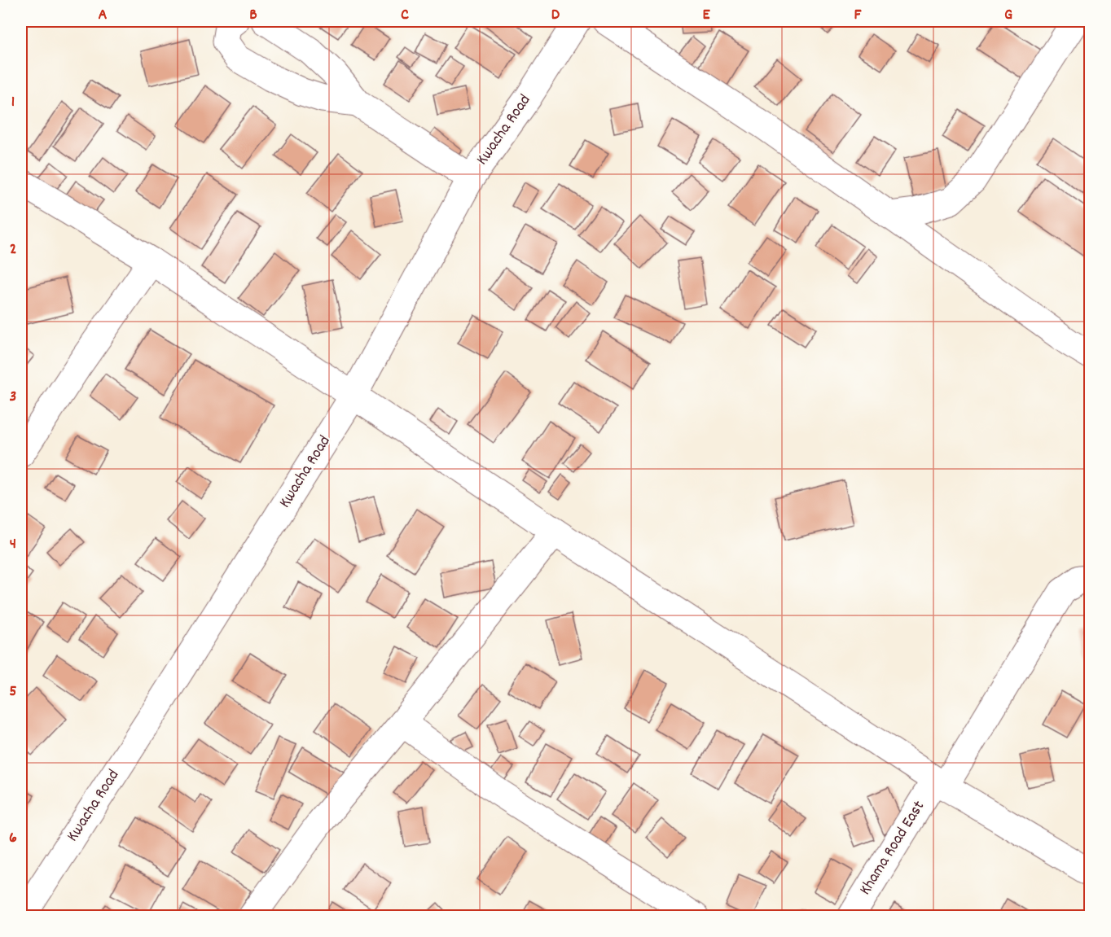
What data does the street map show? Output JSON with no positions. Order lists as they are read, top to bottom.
{
  "streets": {
    "street": ["Kwacha Road", "Khama Road East"]
  },
  "grid": {
    "columns": [
      "A",
      "B",
      "C",
      "D",
      "E",
      "F",
      "G"
    ],
    "rows": [
      "1",
      "2",
      "3",
      "4",
      "5",
      "6"
    ]
  }
}
